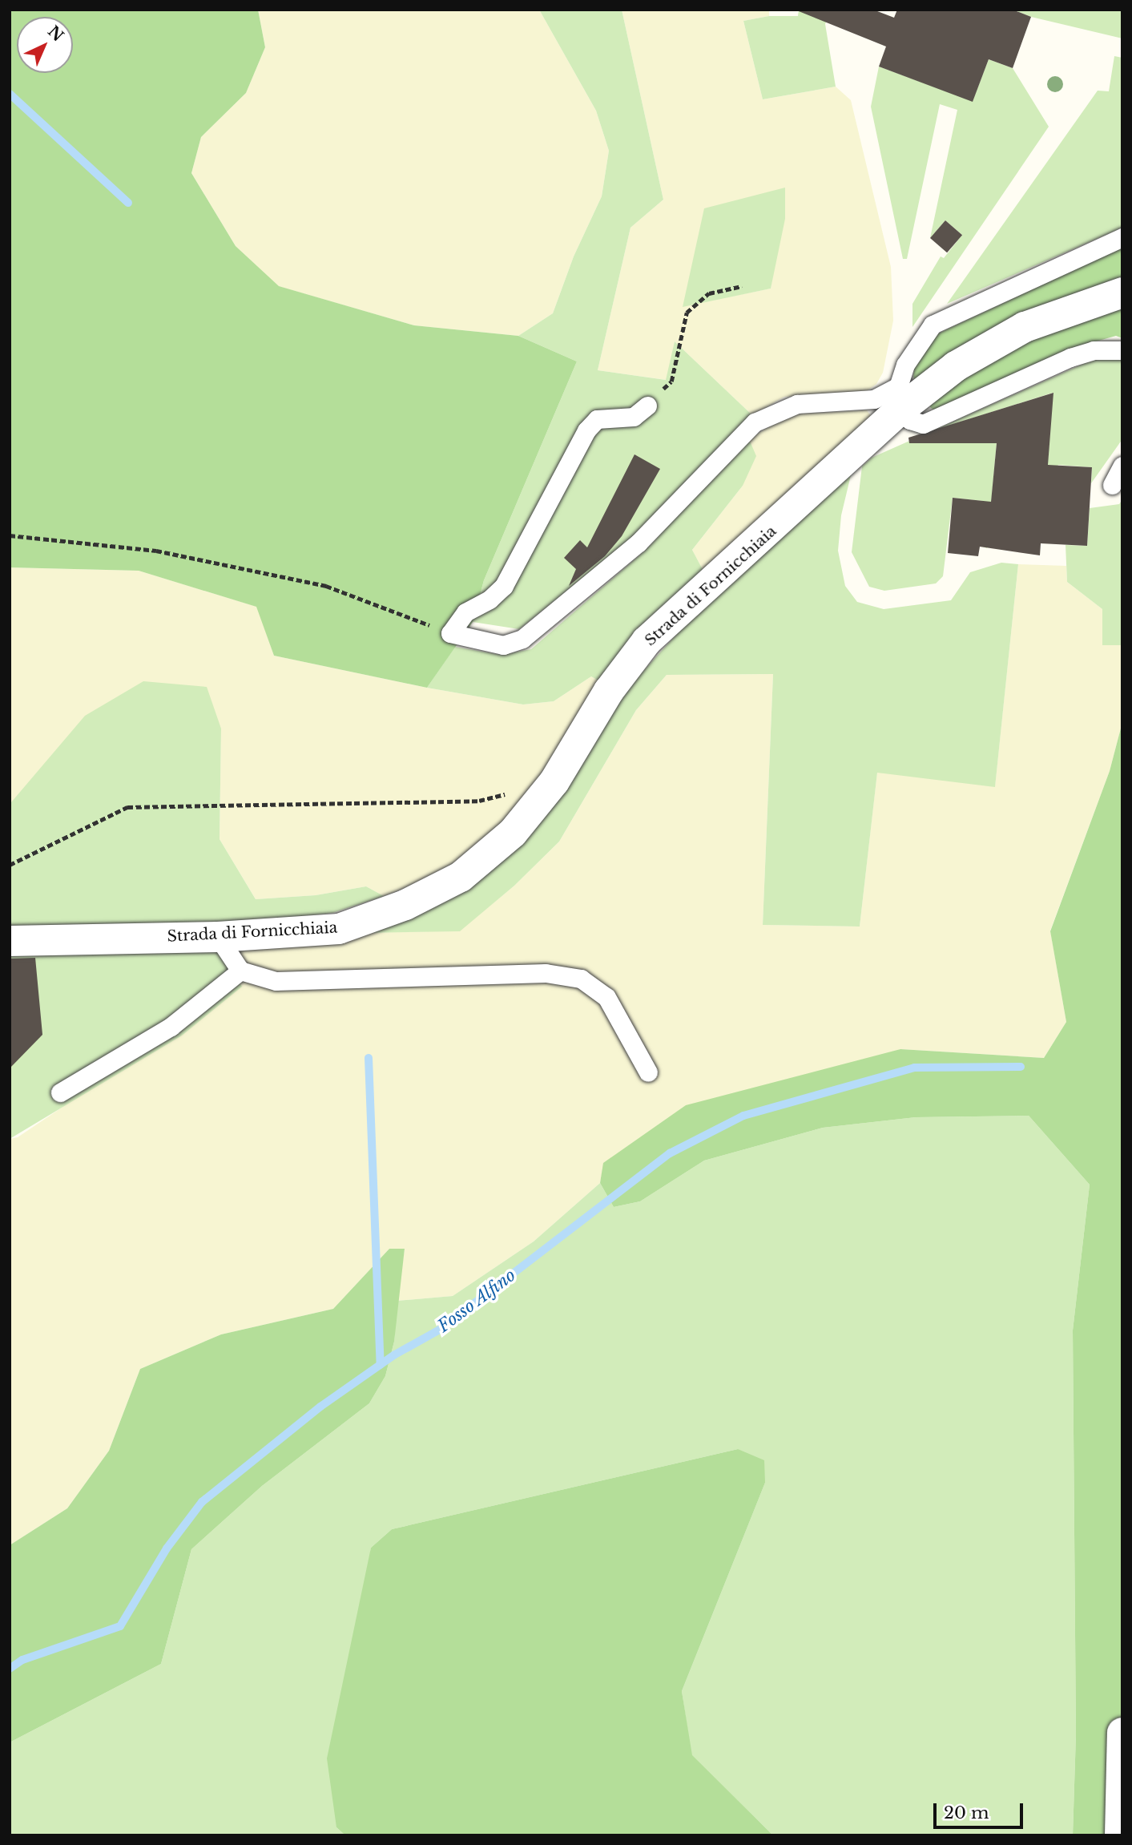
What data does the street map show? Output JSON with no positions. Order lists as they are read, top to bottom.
{
  "streets": {
    "street": ["Strada di Fornicchiaia"]
  },
  "water": ["Fosso Alfino"],
  "scale_bar": "20 m",
  "north": "top right"
}
